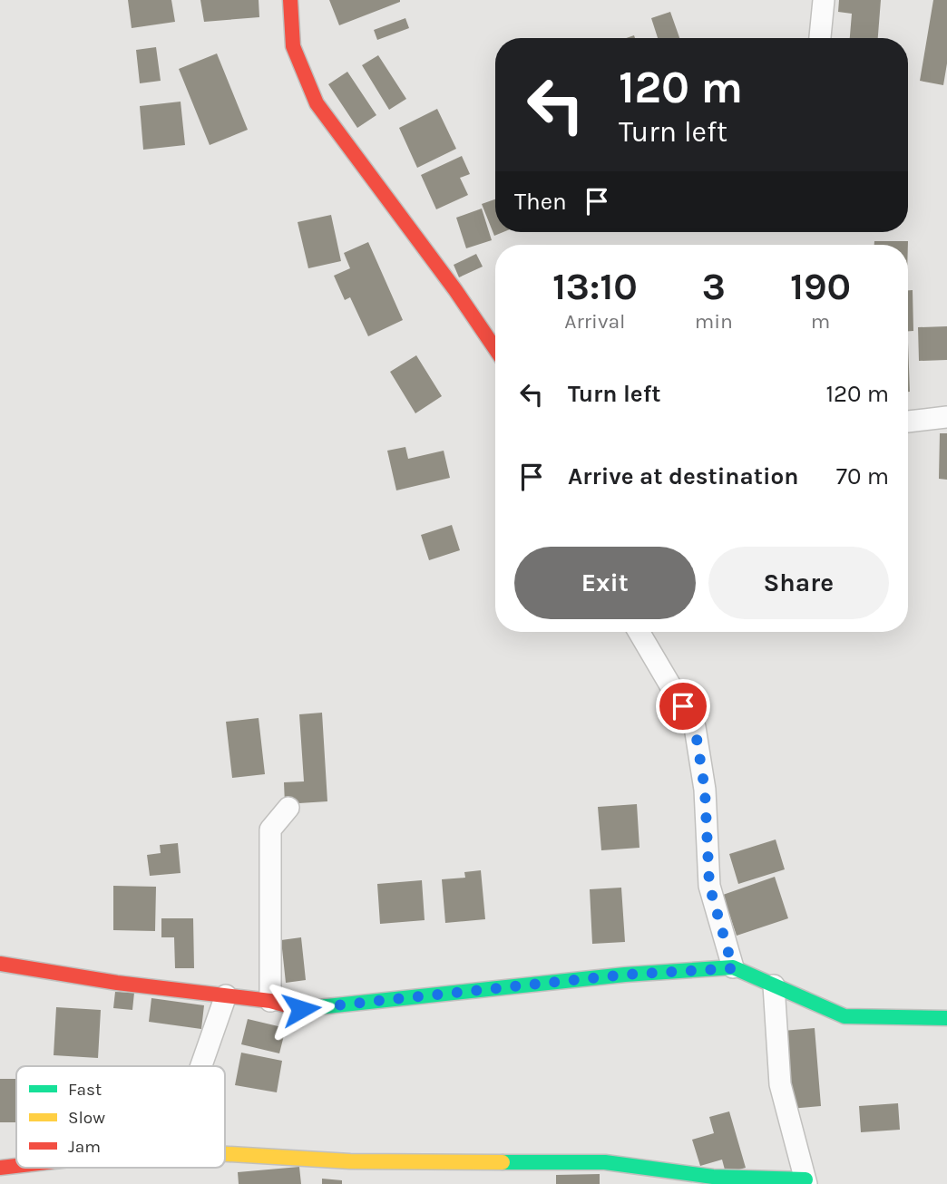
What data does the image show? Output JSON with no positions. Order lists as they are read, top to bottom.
{
  "legend": ["Fast", "Slow", "Jam"],
  "page": {
    "turn": ["120 m", "Turn left"],
    "then": "Then",
    "eta": [
      "13:10",
      "Arrival",
      "3",
      "min",
      "190",
      "m"
    ],
    "list": [
      {
        "name": "Turn left",
        "value": "120 m"
      },
      {
        "name": "Arrive at destination",
        "value": "70 m"
      }
    ],
    "buttons": ["Exit", "Share"]
  }
}
